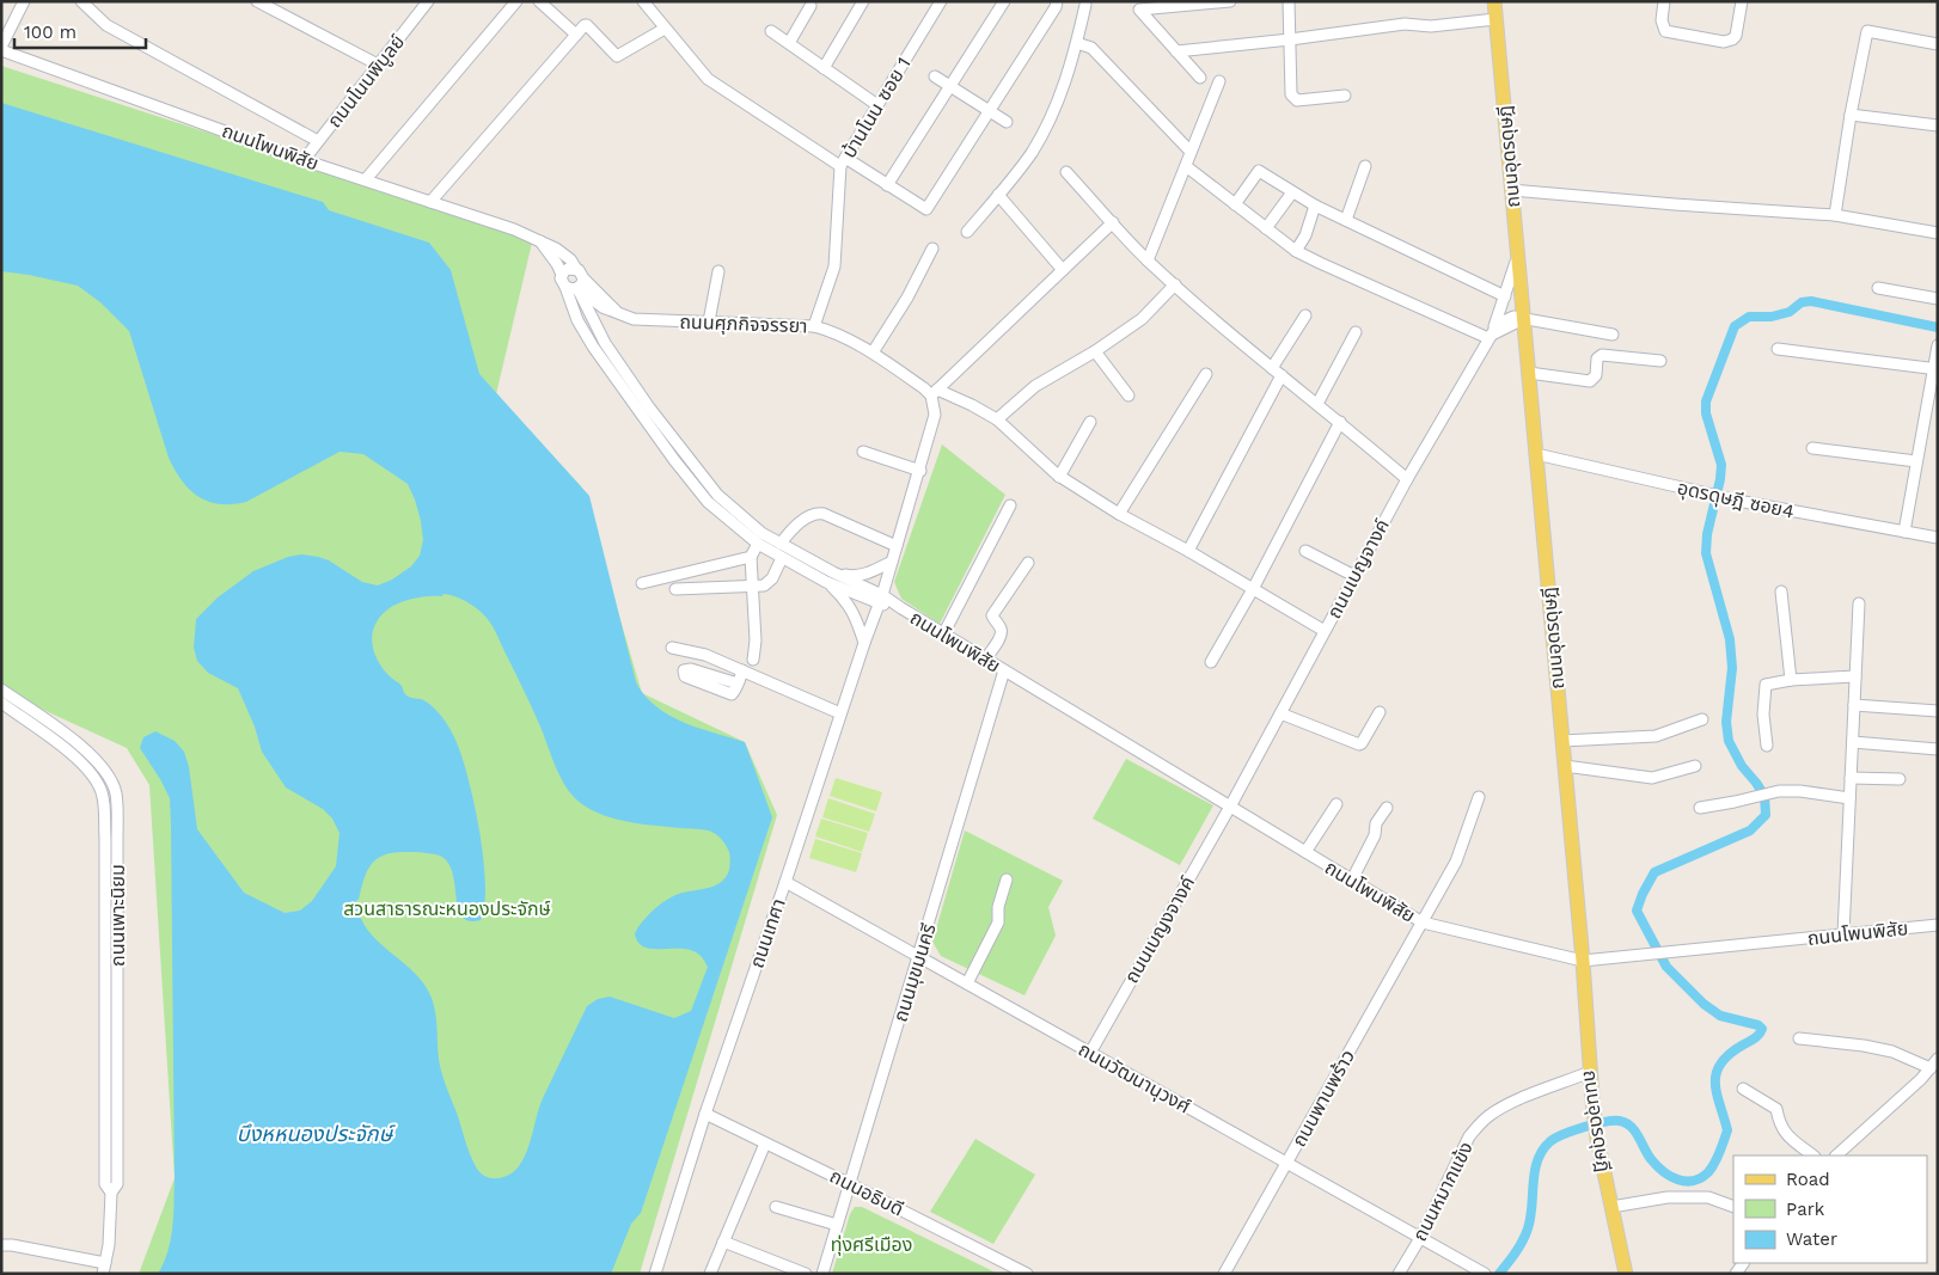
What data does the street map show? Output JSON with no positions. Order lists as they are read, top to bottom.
{
  "streets": {
    "main road": ["ถนนอุดรดุษฎี"],
    "street": [
      "ถนนโนนพิบูลย์",
      "บ้านโนน ซอย 1",
      "ถนนโพนพิสัย",
      "ถนนศุภกิจจรรยา",
      "อุดรดุษฎี ซอย4",
      "ถนนเบญจางค์",
      "ถนนเพาะนิยม",
      "ถนนเบญงจางค์",
      "ถนนเทศา",
      "ถนนมุขมนครี",
      "ถนนวัฒนานุวงศ์",
      "ถนนพานพร้าว",
      "ถนนหมากแข้ง",
      "ถนนอธิบดี"
    ]
  },
  "crossings": [
    ["ถนนโนนพิบูลย์", "ถนนโพนพิสัย"],
    ["บ้านโนน ซอย 1", "ถนนศุภกิจจรรยา"],
    ["ถนนโพนพิสัย", "ถนนอุดรดุษฎี"],
    ["ถนนโพนพิสัย", "ถนนศุภกิจจรรยา"],
    ["ถนนโพนพิสัย", "ถนนเบญจางค์"],
    ["ถนนโพนพิสัย", "ถนนเบญงจางค์"],
    ["ถนนโพนพิสัย", "ถนนเทศา"],
    ["ถนนโพนพิสัย", "ถนนมุขมนครี"],
    ["ถนนโพนพิสัย", "ถนนพานพร้าว"],
    ["ถนนอุดรดุษฎี", "อุดรดุษฎี ซอย4"],
    ["ถนนอุดรดุษฎี", "ถนนเบญจางค์"],
    ["ถนนอุดรดุษฎี", "ถนนหมากแข้ง"],
    ["ถนนศุภกิจจรรยา", "ถนนเบญจางค์"],
    ["ถนนเบญจางค์", "ถนนเบญงจางค์"],
    ["ถนนเบญงจางค์", "ถนนวัฒนานุวงศ์"],
    ["ถนนเทศา", "ถนนวัฒนานุวงศ์"],
    ["ถนนเทศา", "ถนนอธิบดี"],
    ["ถนนมุขมนครี", "ถนนวัฒนานุวงศ์"],
    ["ถนนมุขมนครี", "ถนนอธิบดี"],
    ["ถนนวัฒนานุวงศ์", "ถนนพานพร้าว"],
    ["ถนนวัฒนานุวงศ์", "ถนนหมากแข้ง"]
  ],
  "water": ["บึงหหนองประจักษ์"],
  "parks": ["สวนสาธารณะหนองประจักษ์", "ทุ่งศรีเมือง"],
  "legend": ["Road", "Park", "Water"],
  "scale_bar": "100 m"
}
